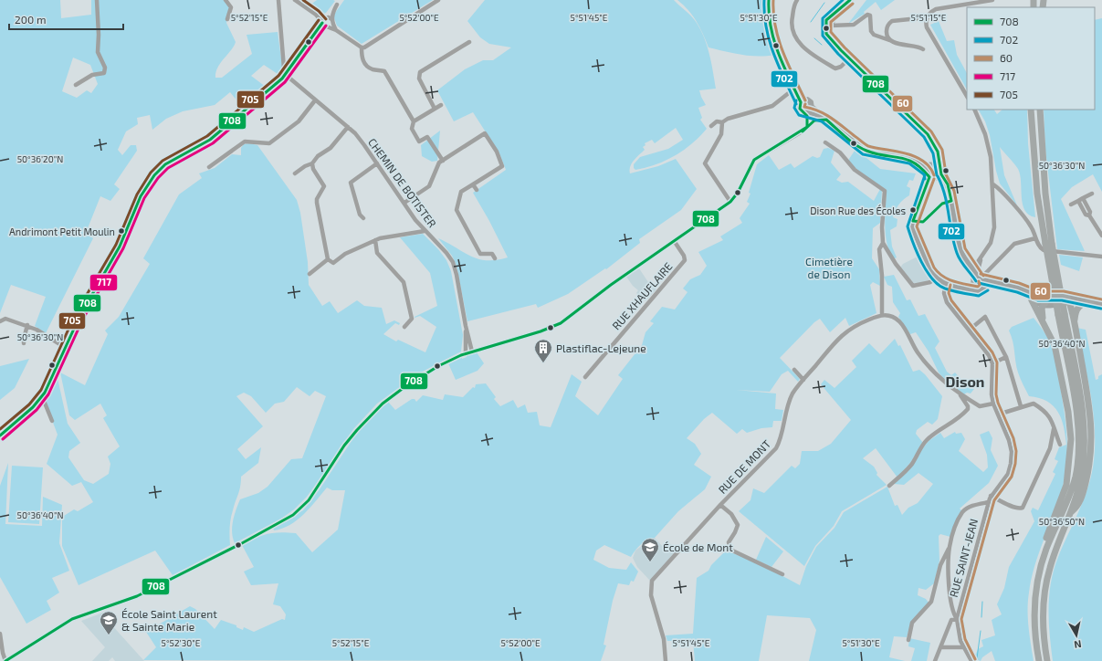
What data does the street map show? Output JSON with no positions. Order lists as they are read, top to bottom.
{
  "streets": {
    "street": [
      "CHEMIN DE BOTISTER",
      "RUE XHAUFLAIRE",
      "RUE DE MONT",
      "RUE SAINT-JEAN"
    ]
  },
  "districts": ["Dison"],
  "parks": ["Cimetière de Dison"],
  "places": {
    "other": ["Dison Rue des Écoles", "Andrimont Petit Moulin"],
    "building": ["Plastiflac-Lejeune"],
    "school or university": ["École de Mont", "École Saint Laurent & Sainte Marie"]
  },
  "lines": [
    "transit line 708",
    "transit line 702",
    "transit line 60",
    "transit line 705",
    "transit line 717"
  ],
  "legend": [
    "708",
    "702",
    "60",
    "717",
    "705"
  ],
  "scale_bar": "200 m",
  "north": "bottom",
  "coordinates": [
    "5°51'45\"E",
    "5°52'15\"E",
    "5°52'00\"E",
    "5°51'30\"E",
    "5°51'15\"E",
    "50°36'20\"N",
    "50°36'30\"N",
    "50°36'40\"N",
    "50°36'50\"N",
    "5°52'30\"E"
  ]
}
